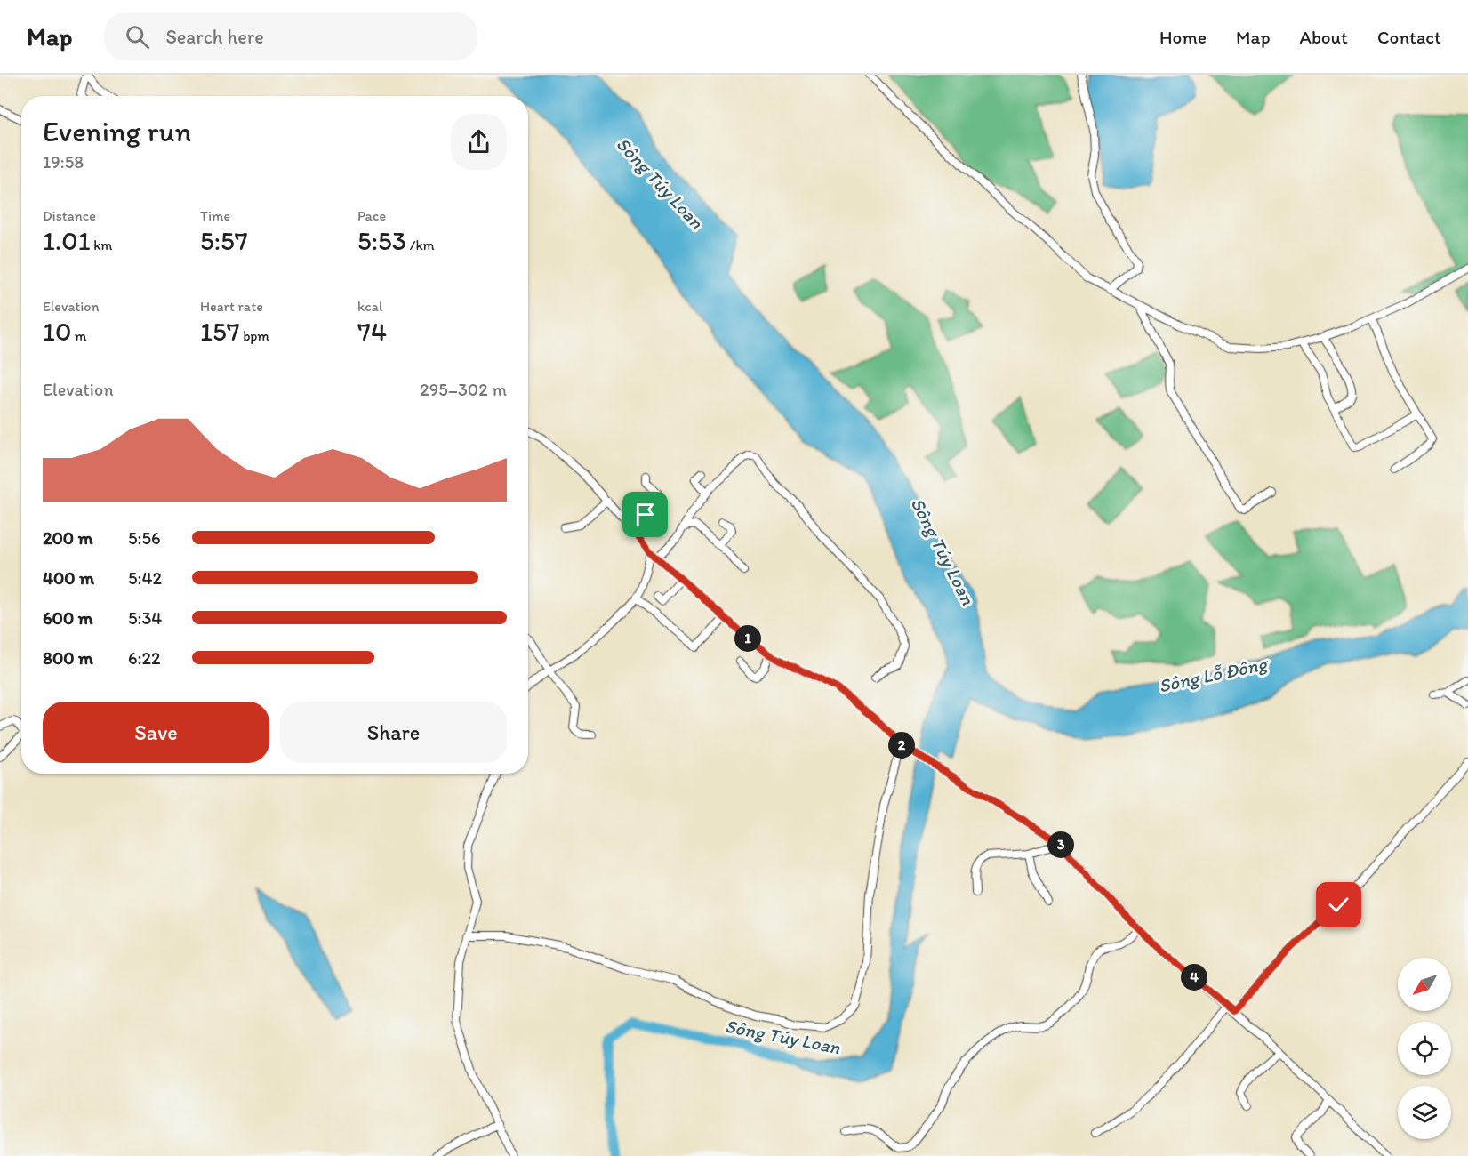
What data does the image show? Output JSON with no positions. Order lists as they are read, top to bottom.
{
  "water": ["Sông Túy Loan", "Sông Lỗ Đông"],
  "north": "bottom left",
  "page": {
    "header": "Map",
    "search": "Search here",
    "nav": [
      "Home",
      "Map",
      "About",
      "Contact"
    ],
    "heading": ["Evening run", "19:58"],
    "stats": [
      ["Distance", "1.01 km"],
      ["Time", "5:57"],
      ["Pace", "5:53 /km"],
      ["Elevation", "10 m"],
      ["Heart rate", "157 bpm"],
      ["kcal", "74"]
    ],
    "chart": ["Elevation", "295–302 m"],
    "list": [
      {
        "name": "200 m",
        "note": "5:56"
      },
      {
        "name": "400 m",
        "note": "5:42"
      },
      {
        "name": "600 m",
        "note": "5:34"
      },
      {
        "name": "800 m",
        "note": "6:22"
      }
    ],
    "pins": [
      "1",
      "2",
      "3",
      "4"
    ],
    "buttons": ["Save", "Share"]
  }
}
